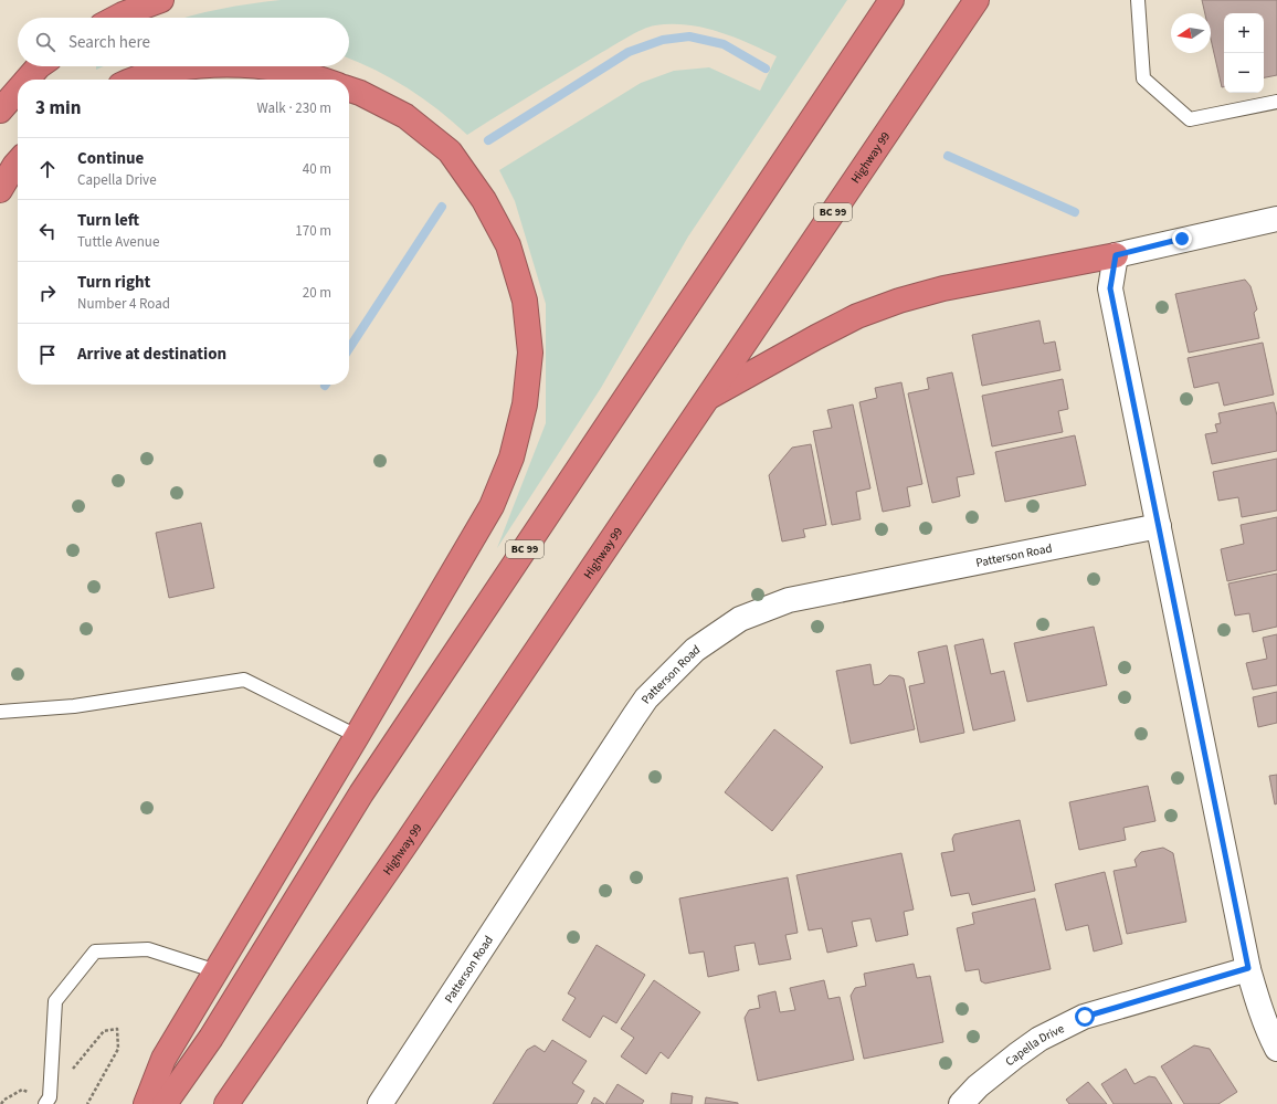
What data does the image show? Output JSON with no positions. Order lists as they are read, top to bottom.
{
  "streets": {
    "highway": ["Highway 99", "BC 99"],
    "street": ["Patterson Road", "Capella Drive"]
  },
  "north": "left",
  "page": {
    "map_buttons": ["+", "−"],
    "search": "Search here",
    "heading": ["3 min", "Walk · 230 m"],
    "list": [
      ["Continue", "Capella Drive", "40 m"],
      ["Turn left", "Tuttle Avenue", "170 m"],
      ["Turn right", "Number 4 Road", "20 m"],
      "Arrive at destination"
    ]
  }
}
